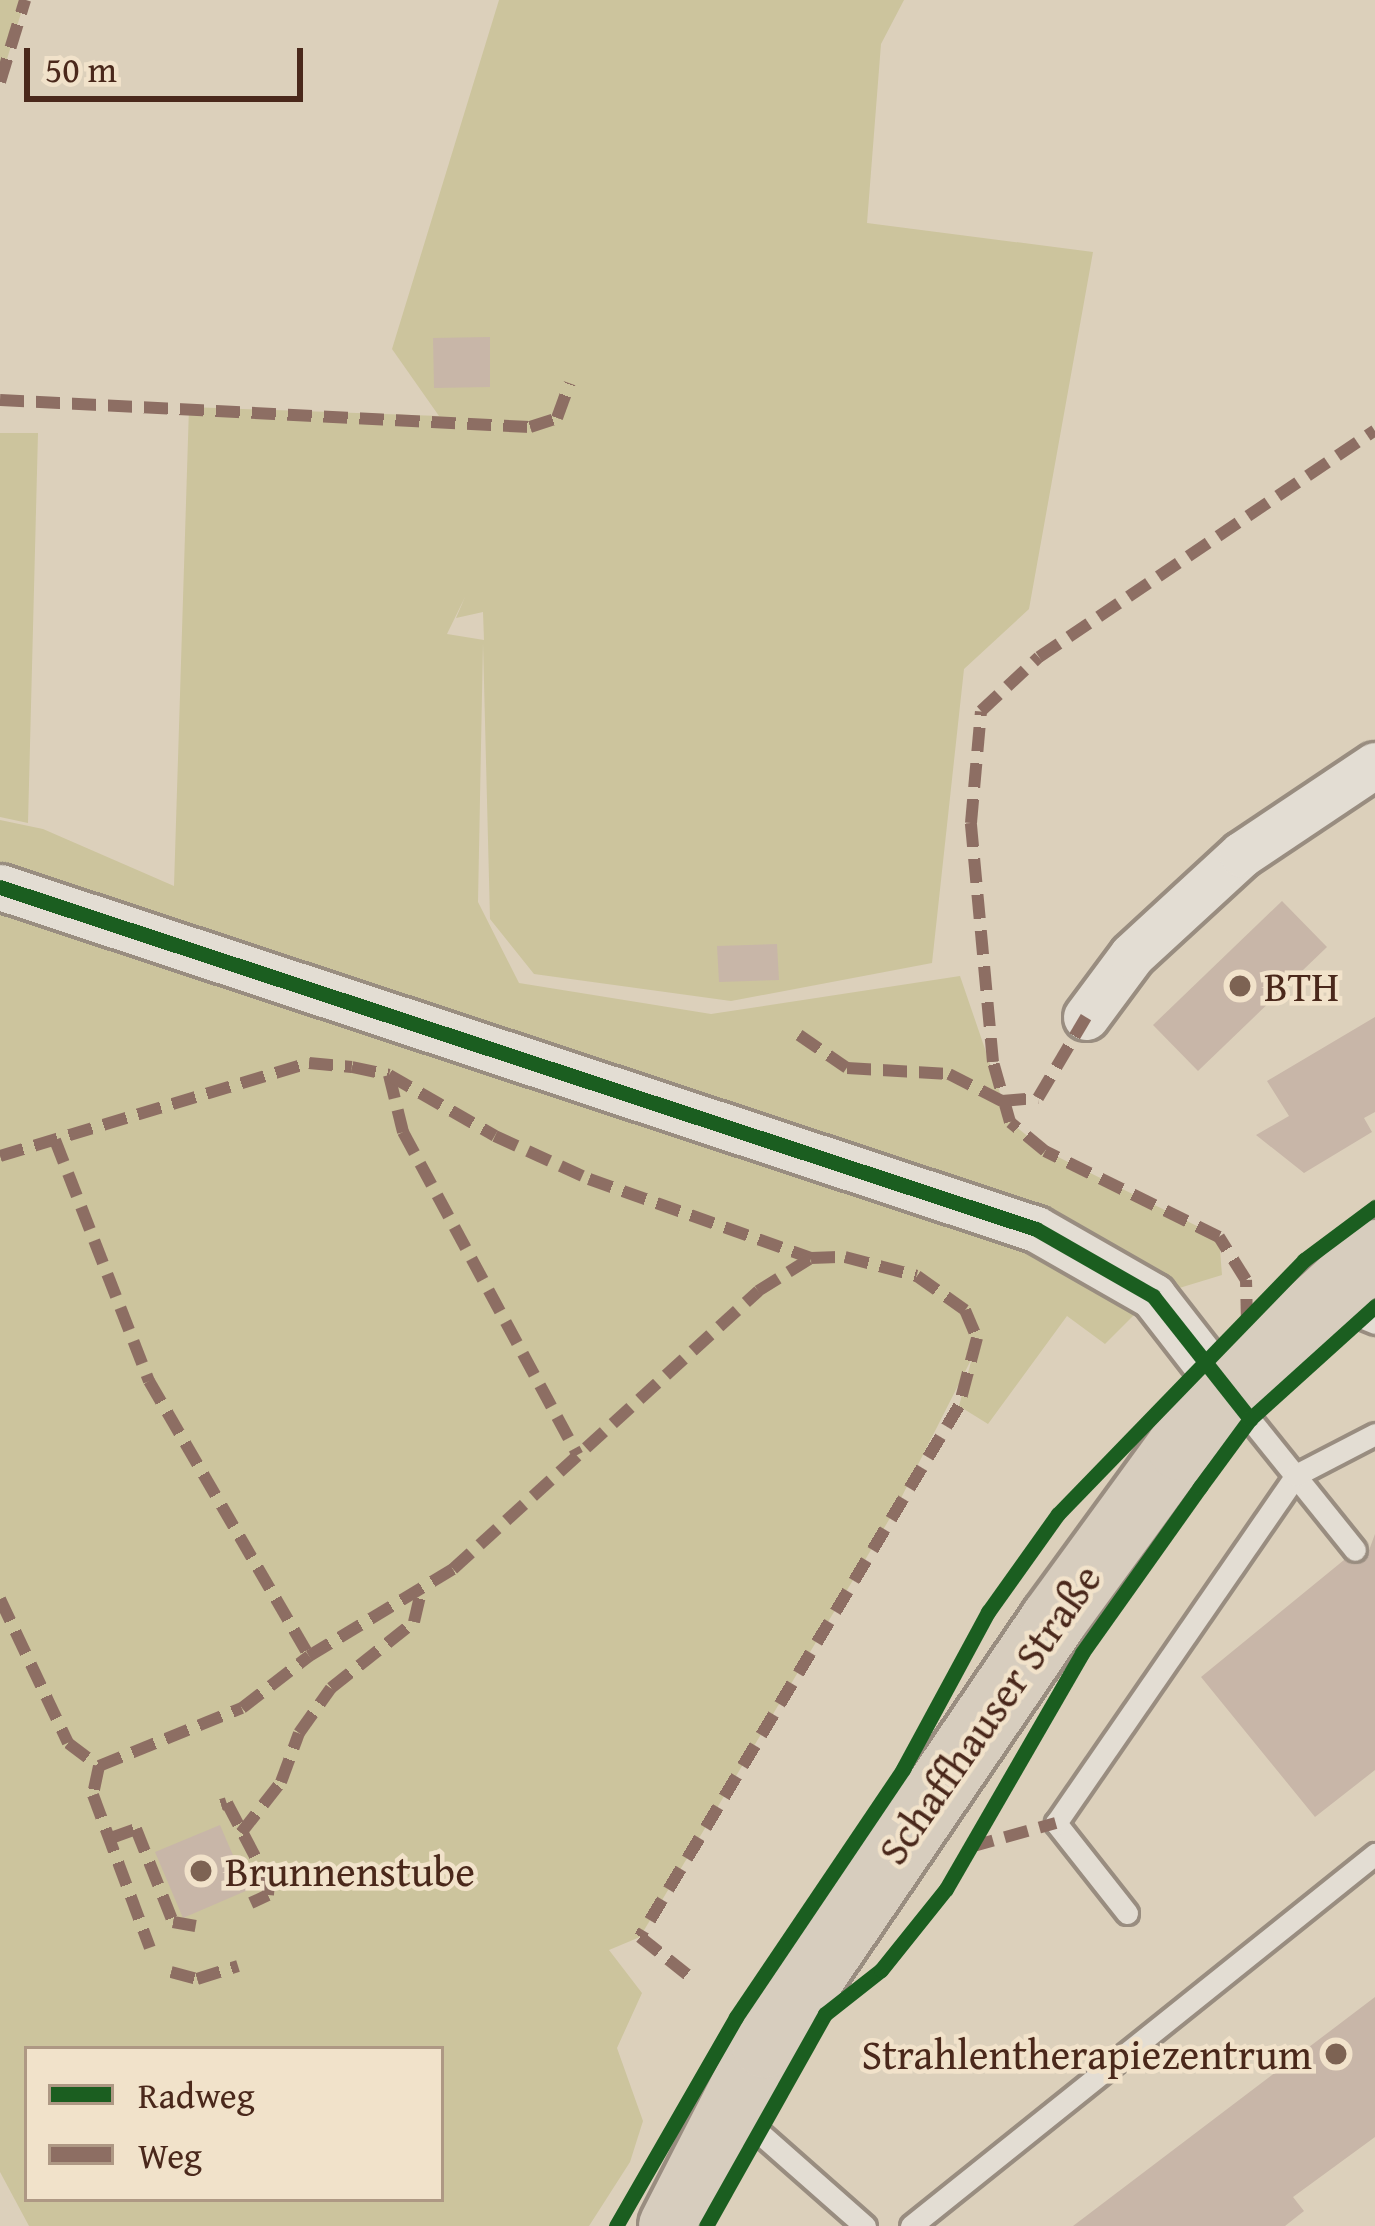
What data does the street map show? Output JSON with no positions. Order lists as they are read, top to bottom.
{
  "streets": {
    "main road": ["Schaffhauser Straße"]
  },
  "places": ["BTH", "Brunnenstube", "Strahlentherapiezentrum"],
  "legend": ["Radweg", "Weg"],
  "scale_bar": "50 m"
}
